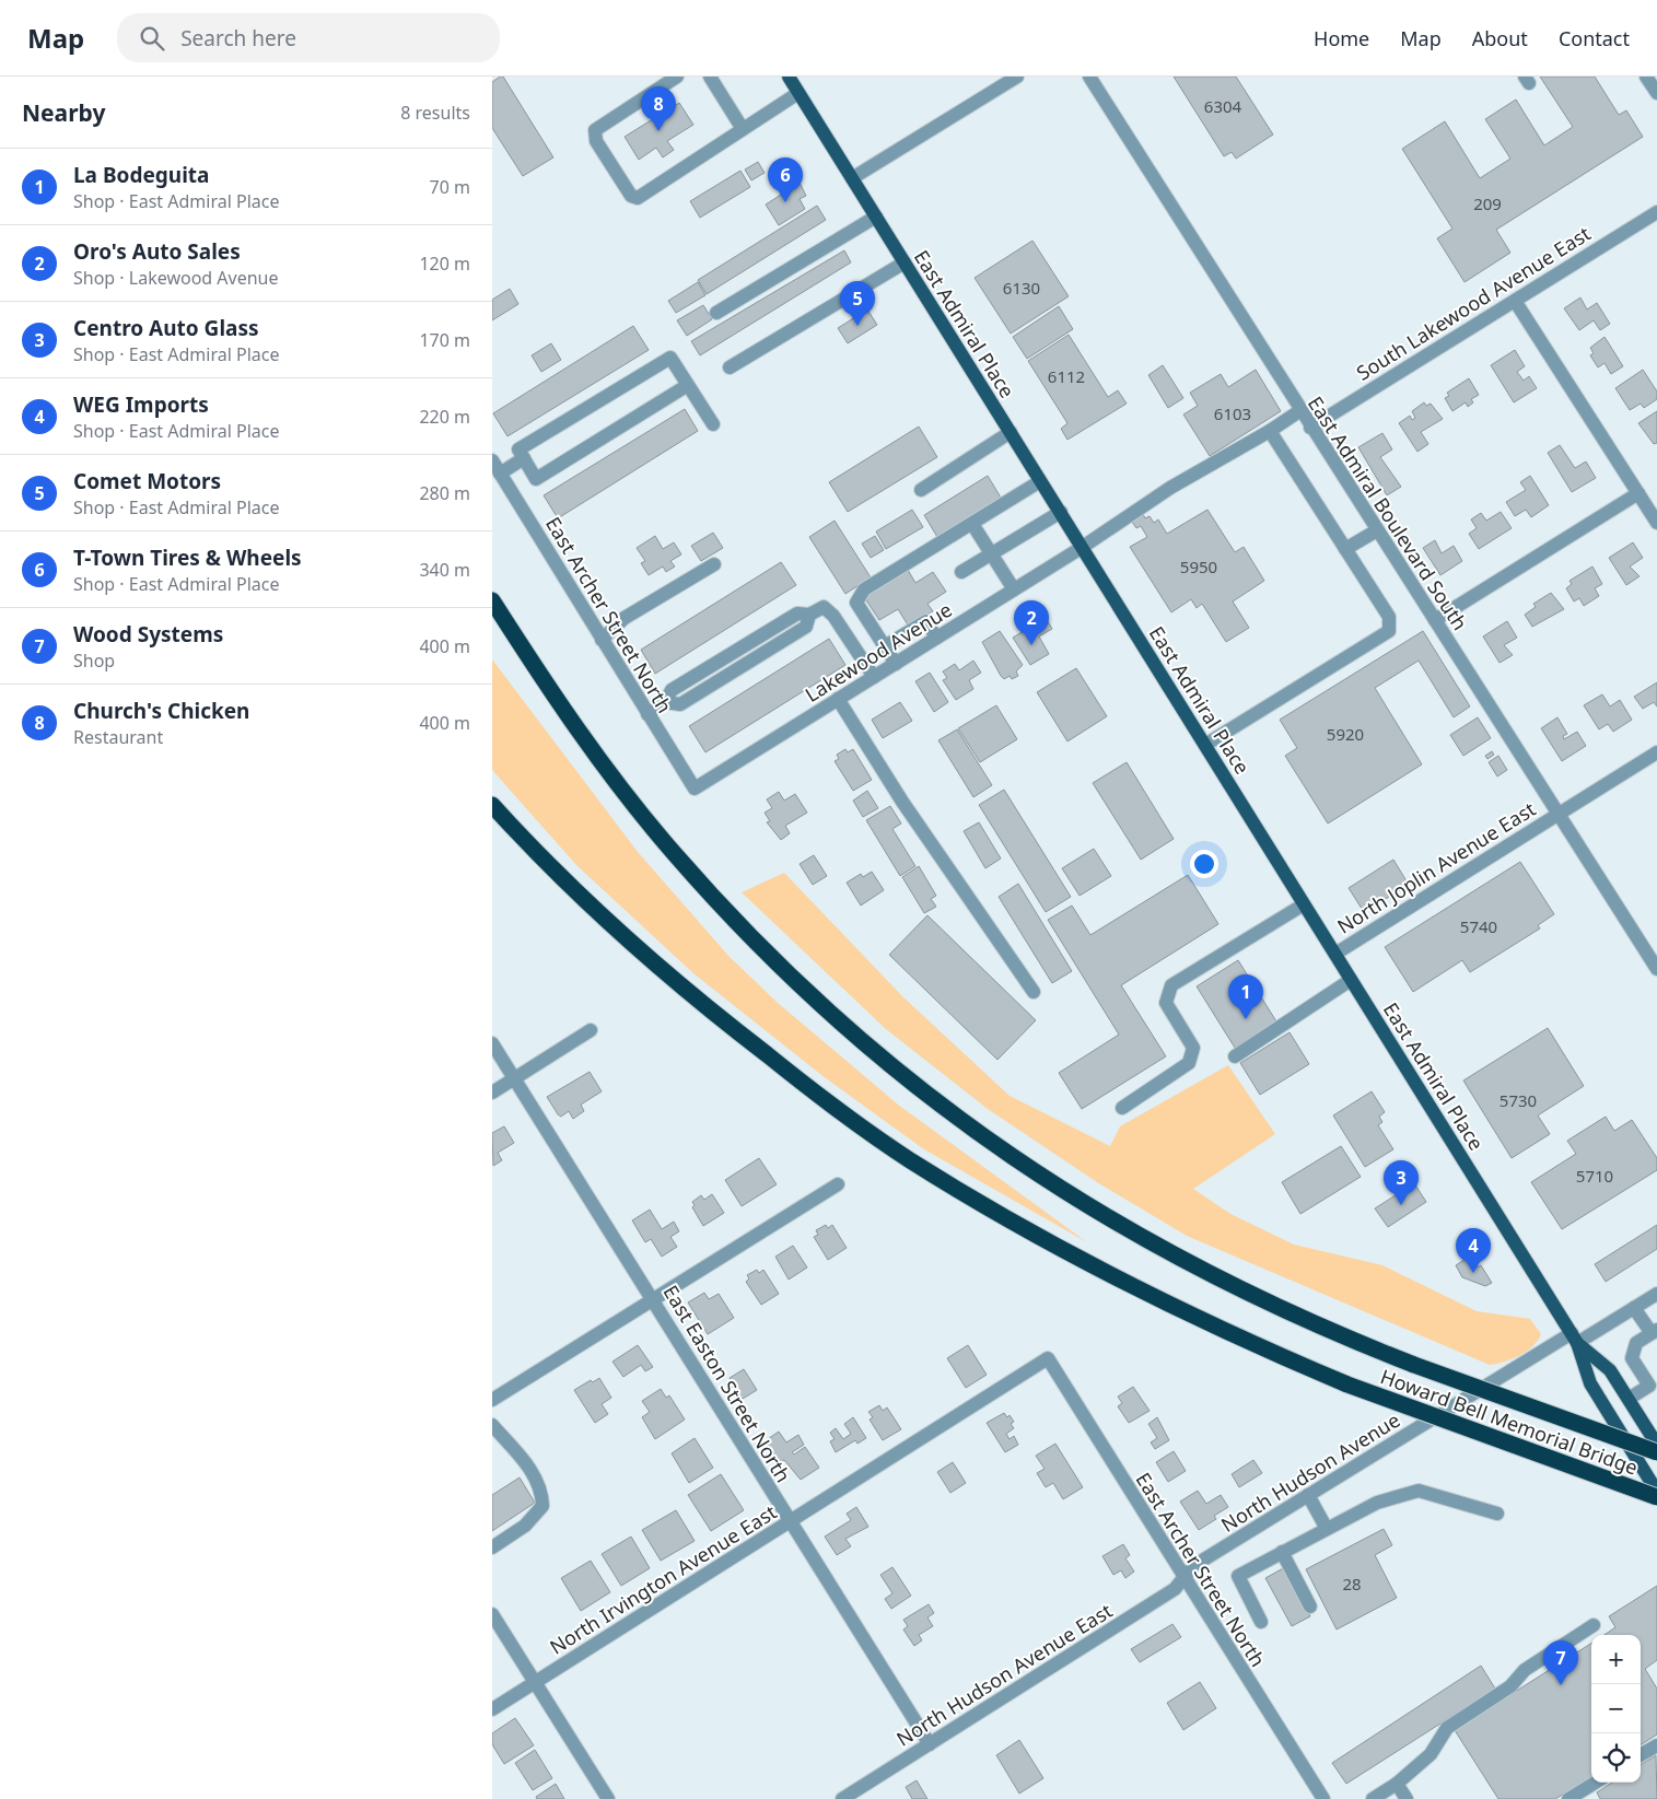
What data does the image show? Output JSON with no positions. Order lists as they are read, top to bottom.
{
  "streets": {
    "highway": ["Howard Bell Memorial Bridge"],
    "main road": ["East Admiral Place"],
    "street": [
      "South Lakewood Avenue East",
      "East Admiral Boulevard South",
      "East Archer Street North",
      "Lakewood Avenue",
      "North Joplin Avenue East",
      "East Easton Street North",
      "North Hudson Avenue",
      "North Irvington Avenue East",
      "North Hudson Avenue East"
    ]
  },
  "crossings": [
    ["South Lakewood Avenue East", "East Admiral Boulevard South"],
    ["East Admiral Place", "Lakewood Avenue"],
    ["East Admiral Place", "North Joplin Avenue East"],
    ["East Admiral Place", "North Hudson Avenue"],
    ["East Admiral Boulevard South", "Lakewood Avenue"],
    ["East Admiral Boulevard South", "North Joplin Avenue East"],
    ["East Archer Street North", "Lakewood Avenue"],
    ["East Archer Street North", "North Hudson Avenue"],
    ["East Archer Street North", "North Irvington Avenue East"],
    ["East Archer Street North", "North Hudson Avenue East"],
    ["East Easton Street North", "North Irvington Avenue East"],
    ["East Easton Street North", "North Hudson Avenue East"],
    ["North Hudson Avenue", "North Hudson Avenue East"]
  ],
  "house_numbers": [
    "6304",
    "209",
    "6130",
    "6112",
    "6103",
    "5950",
    "5920",
    "5740",
    "5730",
    "5710",
    "28"
  ],
  "page": {
    "header": "Map",
    "search": "Search here",
    "nav": [
      "Home",
      "Map",
      "About",
      "Contact"
    ],
    "heading": ["Nearby", "8 results"],
    "pins": [
      "8",
      "6",
      "5",
      "2",
      "1",
      "3",
      "4",
      "7"
    ],
    "list": [
      {
        "mark": "1",
        "name": "La Bodeguita",
        "note": "Shop · East Admiral Place",
        "value": "70 m"
      },
      {
        "mark": "2",
        "name": "Oro's Auto Sales",
        "note": "Shop · Lakewood Avenue",
        "value": "120 m"
      },
      {
        "mark": "3",
        "name": "Centro Auto Glass",
        "note": "Shop · East Admiral Place",
        "value": "170 m"
      },
      {
        "mark": "4",
        "name": "WEG Imports",
        "note": "Shop · East Admiral Place",
        "value": "220 m"
      },
      {
        "mark": "5",
        "name": "Comet Motors",
        "note": "Shop · East Admiral Place",
        "value": "280 m"
      },
      {
        "mark": "6",
        "name": "T-Town Tires & Wheels",
        "note": "Shop · East Admiral Place",
        "value": "340 m"
      },
      {
        "mark": "7",
        "name": "Wood Systems",
        "note": "Shop",
        "value": "400 m"
      },
      {
        "mark": "8",
        "name": "Church's Chicken",
        "note": "Restaurant",
        "value": "400 m"
      }
    ],
    "map_buttons": ["+", "−"]
  }
}
